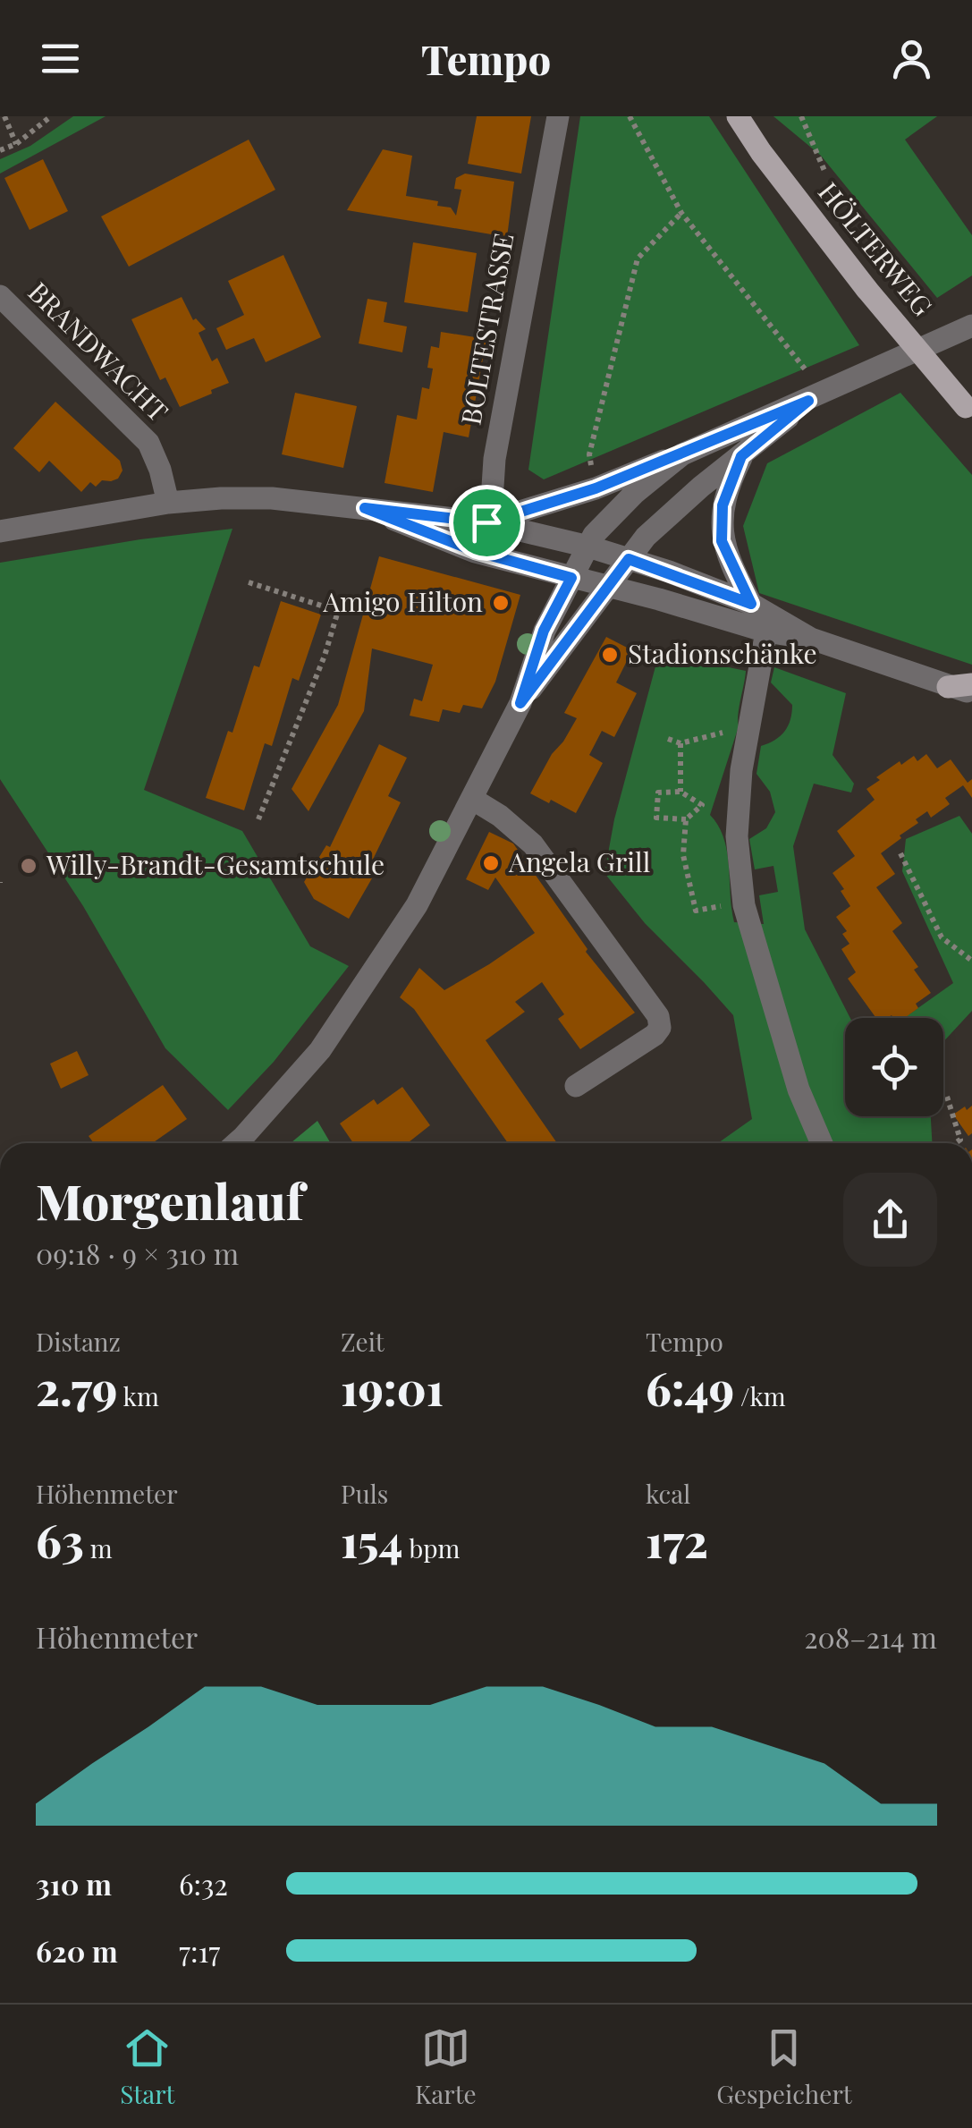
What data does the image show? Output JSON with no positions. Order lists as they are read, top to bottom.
{
  "streets": {
    "main road": ["HÖLTERWEG"],
    "street": ["BOLTESTRASSE", "BRANDWACHT"]
  },
  "places": [
    "Amigo Hilton",
    "Stadionschänke",
    "Angela Grill",
    "Willy-Brandt-Gesamtschule"
  ],
  "page": {
    "header": "Tempo",
    "heading": ["Morgenlauf", "09:18 · 9 × 310 m"],
    "stats": [
      ["Distanz", "2.79 km"],
      ["Zeit", "19:01"],
      ["Tempo", "6:49 /km"],
      ["Höhenmeter", "63 m"],
      ["Puls", "154 bpm"],
      ["kcal", "172"]
    ],
    "chart": ["Höhenmeter", "208–214 m"],
    "list": [
      {
        "name": "310 m",
        "note": "6:32"
      },
      {
        "name": "620 m",
        "note": "7:17"
      }
    ],
    "tabs": ["Start", "Karte", "Gespeichert"]
  }
}
